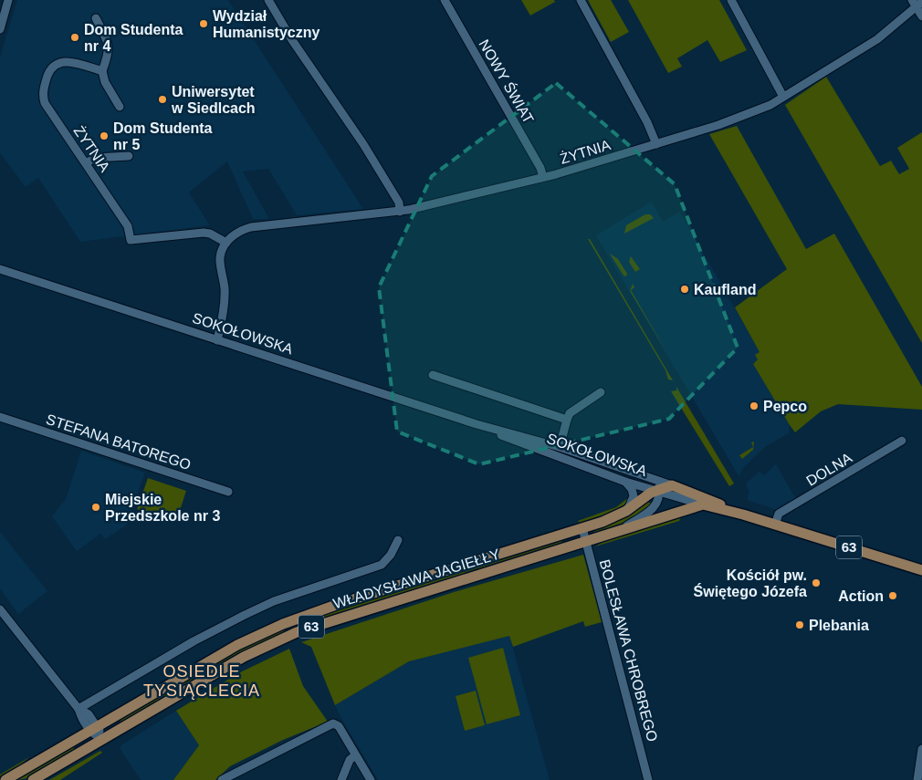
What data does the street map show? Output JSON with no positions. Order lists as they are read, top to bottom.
{
  "streets": {
    "main road": ["SOKOŁOWSKA", "63", "WŁADYSŁAWA JAGIEŁŁY"],
    "street": [
      "NOWY ŚWIAT",
      "ŻYTNIA",
      "STEFANA BATOREGO",
      "DOLNA",
      "BOLESŁAWA CHROBREGO"
    ]
  },
  "crossings": [
    ["NOWY ŚWIAT", "ŻYTNIA"],
    ["SOKOŁOWSKA", "DOLNA"],
    ["SOKOŁOWSKA", "WŁADYSŁAWA JAGIEŁŁY"],
    ["WŁADYSŁAWA JAGIEŁŁY", "BOLESŁAWA CHROBREGO"]
  ],
  "districts": ["OSIEDLE TYSIĄCLECIA"],
  "places": [
    "Wydział Humanistyczny",
    "Dom Studenta nr 4",
    "Uniwersytet w Siedlcach",
    "Dom Studenta nr 5",
    "Kaufland",
    "Pepco",
    "Miejskie Przedszkole nr 3",
    "Kościół pw. Świętego Józefa",
    "Action",
    "Plebania"
  ]
}
